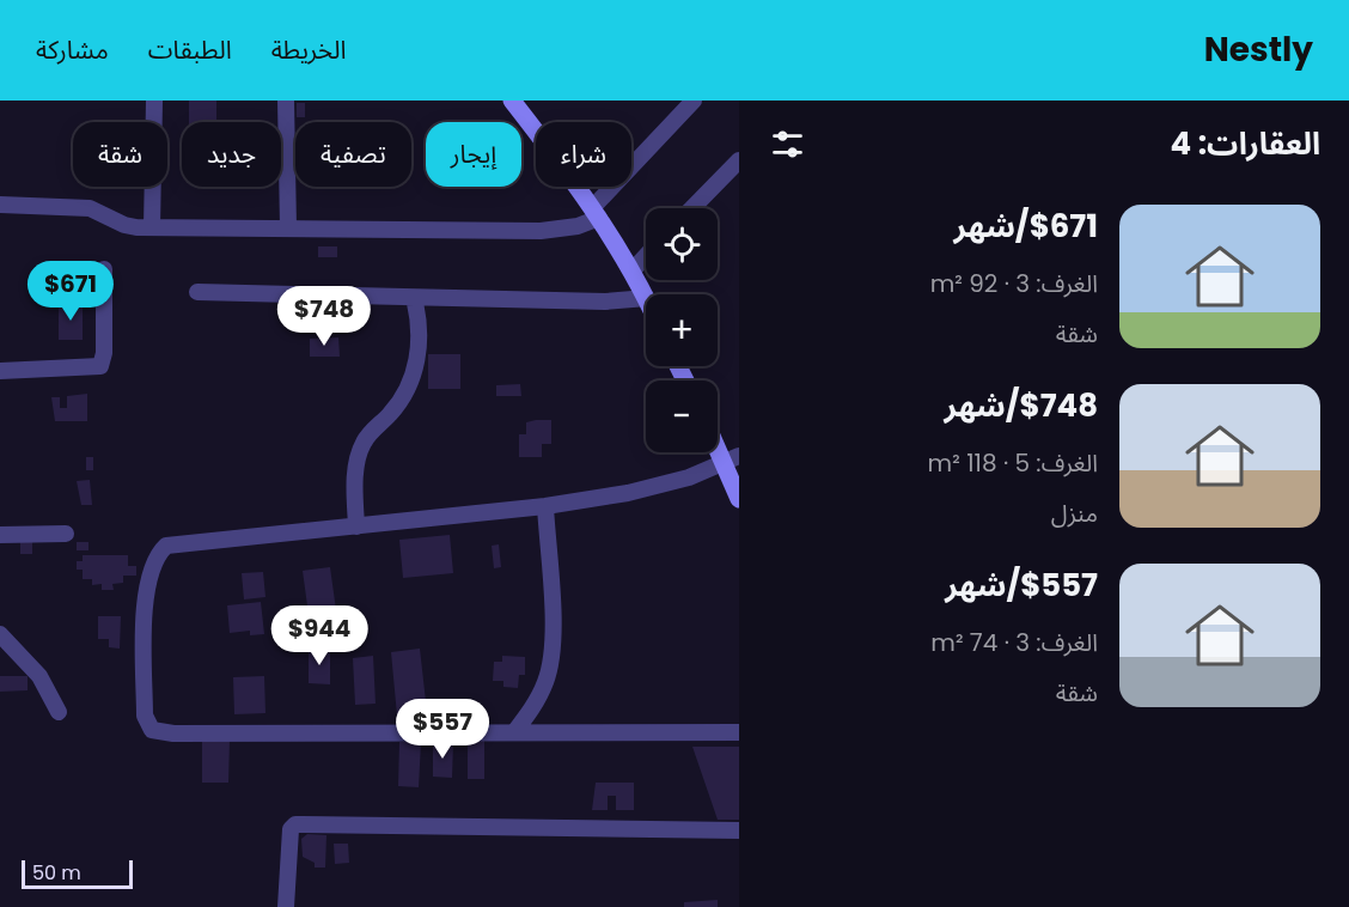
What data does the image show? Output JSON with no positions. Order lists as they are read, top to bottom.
{
  "scale_bar": "50 m",
  "page": {
    "header": "Nestly",
    "nav": ["الخريطة", "الطبقات", "مشاركة"],
    "heading": "العقارات: 4",
    "chip": [
      "شراء",
      "إيجار",
      "تصفية",
      "جديد",
      "شقة"
    ],
    "list": [
      {
        "name": "$671/شهر",
        "note": "الغرف: 3 · 92 m² · شقة"
      },
      {
        "name": "$748/شهر",
        "note": "الغرف: 5 · 118 m² · منزل"
      },
      {
        "name": "$557/شهر",
        "note": "الغرف: 3 · 74 m² · شقة"
      }
    ],
    "map_buttons": ["+", "−"],
    "price": [
      "$671",
      "$748",
      "$944",
      "$557"
    ],
    "scale": "50 m"
  }
}
